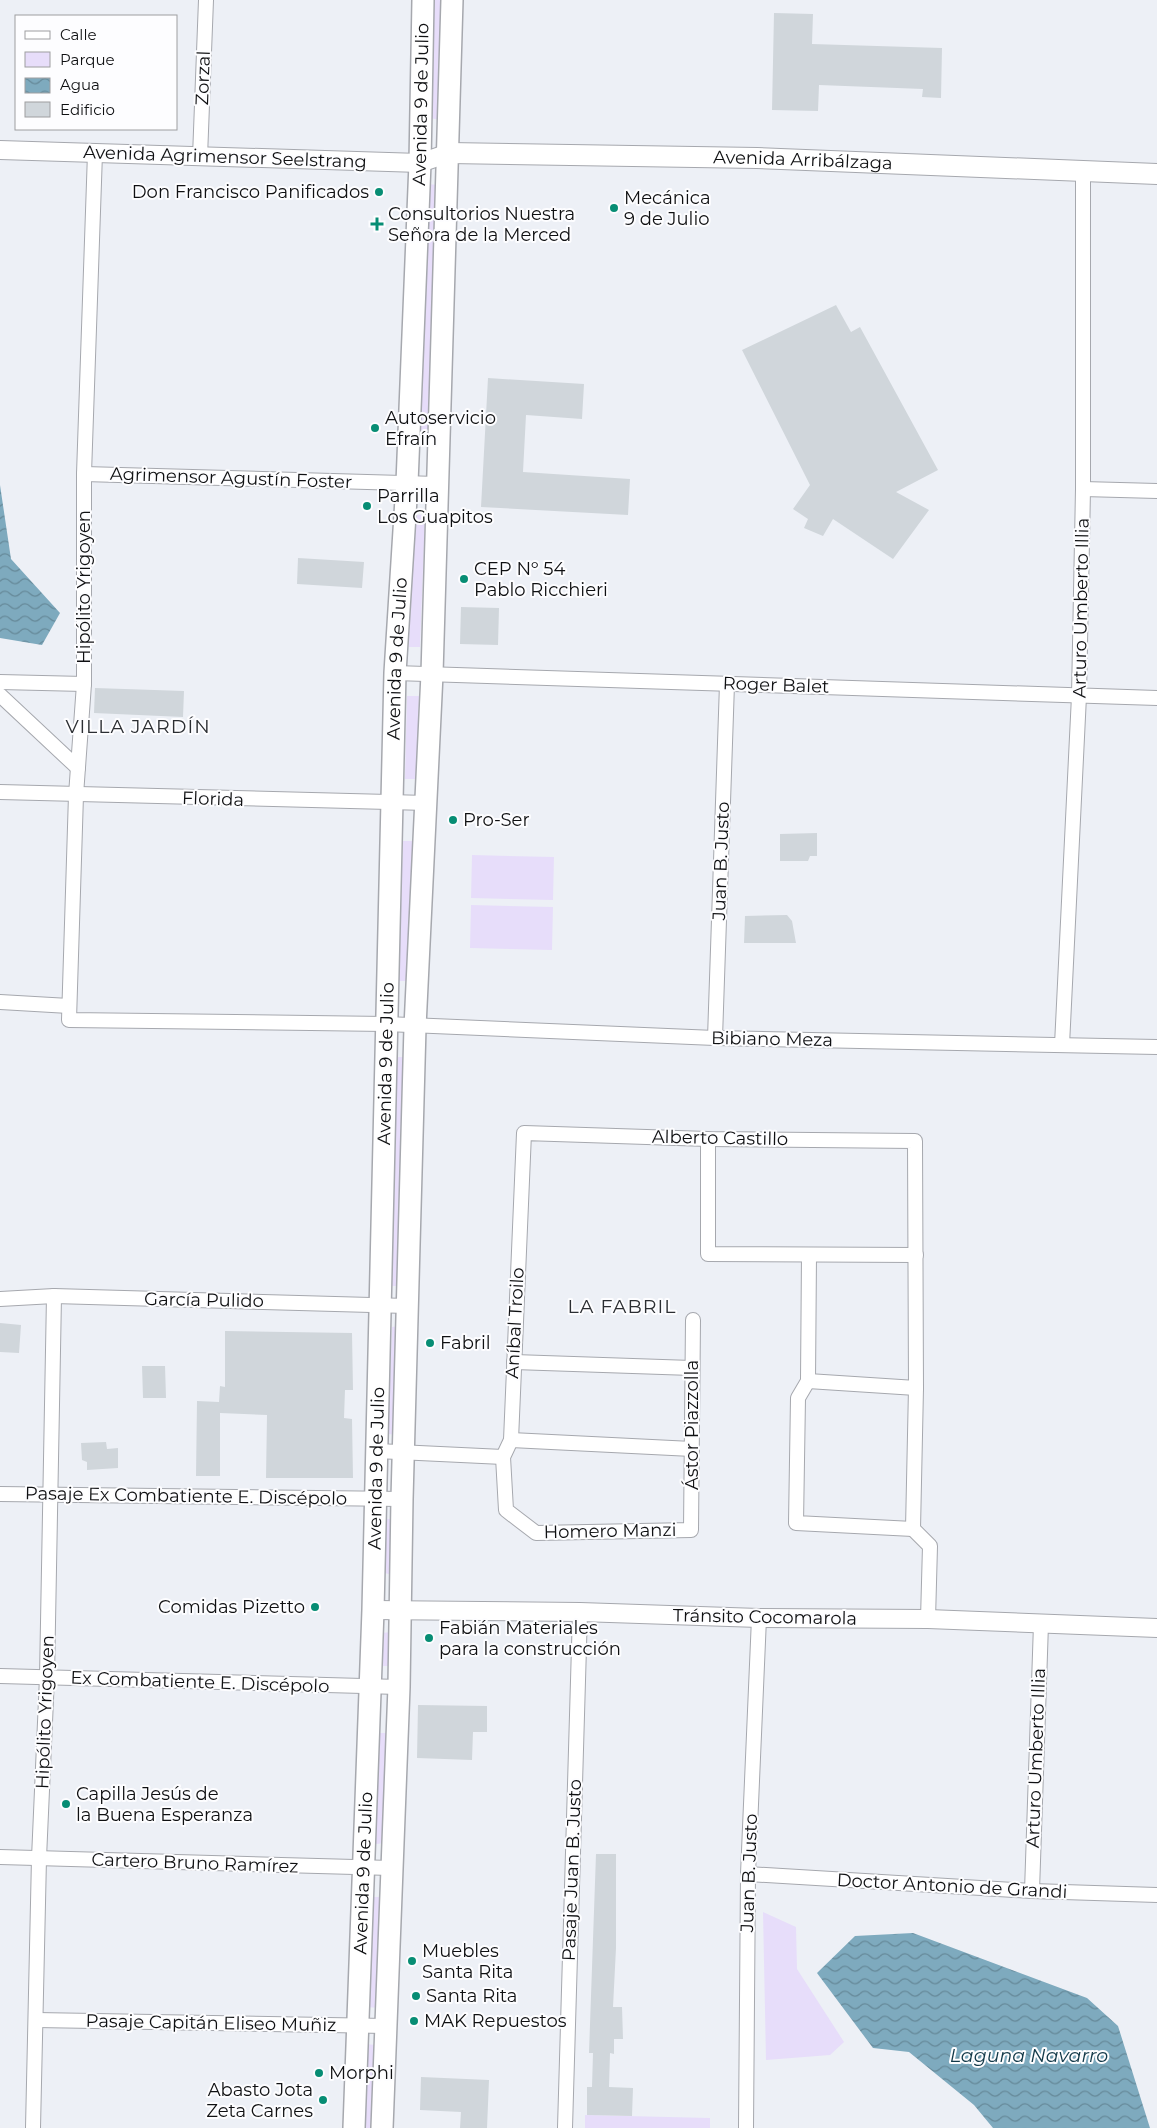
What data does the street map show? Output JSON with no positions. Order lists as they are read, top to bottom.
{
  "streets": {
    "main road": ["Avenida 9 de Julio", "Avenida Arribálzaga"],
    "street": [
      "Zorzal",
      "Avenida Agrimensor Seelstrang",
      "Agrimensor Agustín Foster",
      "Hipólito Yrigoyen",
      "Arturo Umberto Illia",
      "Roger Balet",
      "Florida",
      "Juan B. Justo",
      "Bibiano Meza",
      "Alberto Castillo",
      "García Pulido",
      "Aníbal Troilo",
      "Ástor Piazzolla",
      "Pasaje Ex Combatiente E. Discépolo",
      "Homero Manzi",
      "Tránsito Cocomarola",
      "Ex Combatiente E. Discépolo",
      "Cartero Bruno Ramírez",
      "Pasaje Juan B. Justo",
      "Doctor Antonio de Grandi",
      "Pasaje Capitán Eliseo Muñiz"
    ]
  },
  "crossings": [
    ["Zorzal", "Avenida Agrimensor Seelstrang"],
    ["Avenida 9 de Julio", "Avenida Agrimensor Seelstrang"],
    ["Avenida 9 de Julio", "Avenida Arribálzaga"],
    ["Avenida 9 de Julio", "Agrimensor Agustín Foster"],
    ["Avenida 9 de Julio", "Roger Balet"],
    ["Avenida 9 de Julio", "Florida"],
    ["Avenida 9 de Julio", "Bibiano Meza"],
    ["Avenida 9 de Julio", "García Pulido"],
    ["Avenida 9 de Julio", "Pasaje Ex Combatiente E. Discépolo"],
    ["Avenida 9 de Julio", "Tránsito Cocomarola"],
    ["Avenida 9 de Julio", "Ex Combatiente E. Discépolo"],
    ["Avenida 9 de Julio", "Cartero Bruno Ramírez"],
    ["Avenida 9 de Julio", "Pasaje Capitán Eliseo Muñiz"],
    ["Avenida Agrimensor Seelstrang", "Avenida Arribálzaga"],
    ["Avenida Agrimensor Seelstrang", "Hipólito Yrigoyen"],
    ["Avenida Arribálzaga", "Arturo Umberto Illia"],
    ["Agrimensor Agustín Foster", "Hipólito Yrigoyen"],
    ["Hipólito Yrigoyen", "Florida"],
    ["Hipólito Yrigoyen", "Bibiano Meza"],
    ["Hipólito Yrigoyen", "García Pulido"],
    ["Hipólito Yrigoyen", "Pasaje Ex Combatiente E. Discépolo"],
    ["Hipólito Yrigoyen", "Ex Combatiente E. Discépolo"],
    ["Hipólito Yrigoyen", "Cartero Bruno Ramírez"],
    ["Hipólito Yrigoyen", "Pasaje Capitán Eliseo Muñiz"],
    ["Arturo Umberto Illia", "Roger Balet"],
    ["Arturo Umberto Illia", "Bibiano Meza"],
    ["Arturo Umberto Illia", "Tránsito Cocomarola"],
    ["Arturo Umberto Illia", "Doctor Antonio de Grandi"],
    ["Roger Balet", "Juan B. Justo"],
    ["Juan B. Justo", "Bibiano Meza"],
    ["Juan B. Justo", "Tránsito Cocomarola"],
    ["Juan B. Justo", "Doctor Antonio de Grandi"],
    ["Alberto Castillo", "Aníbal Troilo"],
    ["Aníbal Troilo", "Homero Manzi"],
    ["Ástor Piazzolla", "Homero Manzi"],
    ["Tránsito Cocomarola", "Pasaje Juan B. Justo"]
  ],
  "districts": ["VILLA JARDÍN", "LA FABRIL"],
  "water": ["Laguna Navarro"],
  "places": {
    "other": [
      "Don Francisco Panificados",
      "Mecánica 9 de Julio",
      "Autoservicio Efraín",
      "Parrilla Los Guapitos",
      "CEP Nº 54 Pablo Ricchieri",
      "Pro-Ser",
      "Fabril",
      "Comidas Pizetto",
      "Fabián Materiales para la construcción",
      "Capilla Jesús de la Buena Esperanza",
      "Muebles Santa Rita",
      "Santa Rita",
      "MAK Repuestos",
      "Morphi",
      "Abasto Jota Zeta Carnes"
    ],
    "health": ["Consultorios Nuestra Señora de la Merced"]
  },
  "legend": [
    "Calle",
    "Parque",
    "Agua",
    "Edificio"
  ]
}
